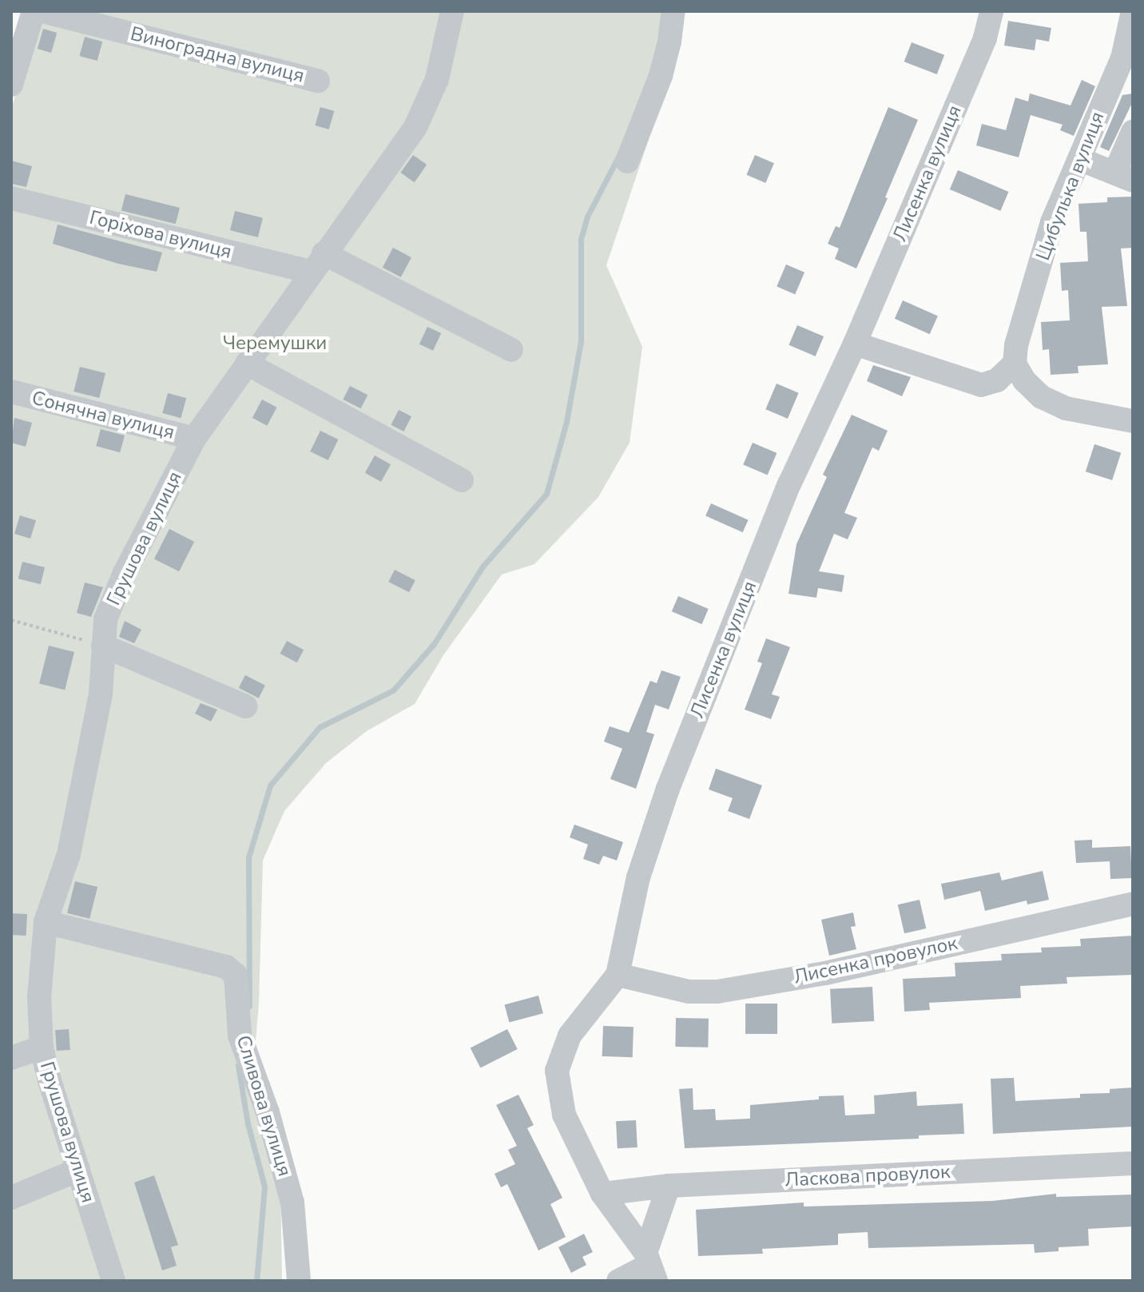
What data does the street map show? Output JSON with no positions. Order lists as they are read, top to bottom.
{
  "streets": {
    "street": [
      "Виноградна вулиця",
      "Лисенка вулиця",
      "Цибулька вулиця",
      "Горіхова вулиця",
      "Сонячна вулиця",
      "Грушова вулиця",
      "Лисенка провулок",
      "Сливова вулиця",
      "Ласкова провулок"
    ]
  },
  "crossings": [
    ["Лисенка вулиця", "Лисенка провулок"],
    ["Лисенка вулиця", "Ласкова провулок"],
    ["Горіхова вулиця", "Грушова вулиця"],
    ["Сонячна вулиця", "Грушова вулиця"],
    ["Грушова вулиця", "Сливова вулиця"]
  ],
  "parks": ["Черемушки"]
}
